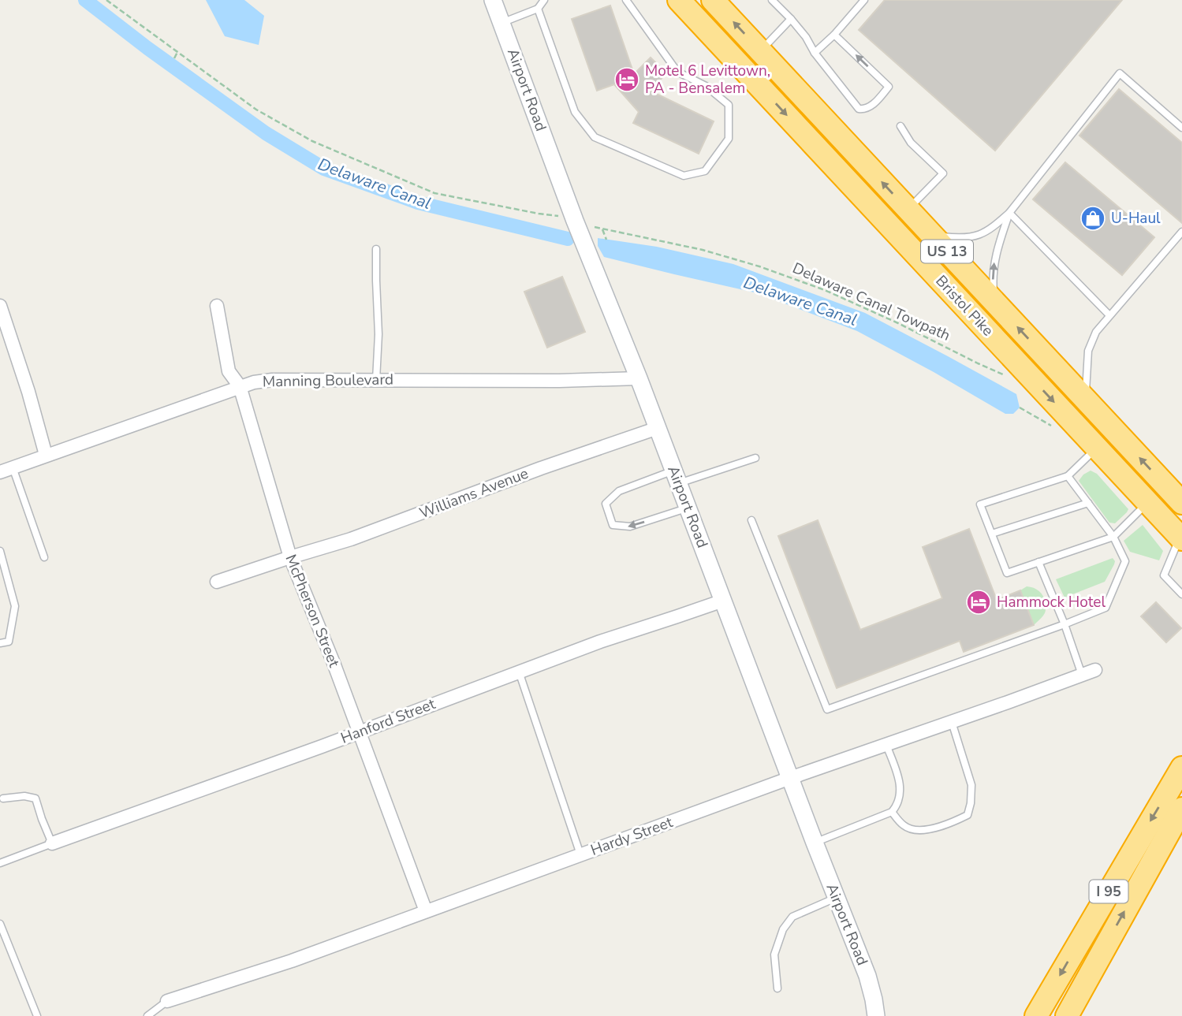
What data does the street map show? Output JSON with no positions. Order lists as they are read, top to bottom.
{
  "streets": {
    "highway": ["US 13", "Bristol Pike", "I 95"],
    "street": [
      "Airport Road",
      "Manning Boulevard",
      "Williams Avenue",
      "McPherson Street",
      "Hanford Street",
      "Hardy Street"
    ],
    "path": ["Delaware Canal Towpath"]
  },
  "crossings": [
    ["Airport Road", "Manning Boulevard"],
    ["Airport Road", "Williams Avenue"],
    ["Airport Road", "Hanford Street"],
    ["Airport Road", "Hardy Street"],
    ["Manning Boulevard", "McPherson Street"],
    ["Williams Avenue", "McPherson Street"],
    ["McPherson Street", "Hanford Street"],
    ["McPherson Street", "Hardy Street"]
  ],
  "water": ["Delaware Canal"],
  "places": {
    "hotel": ["Motel 6 Levittown, PA - Bensalem", "Hammock Hotel"],
    "shop": ["U-Haul"]
  }
}
